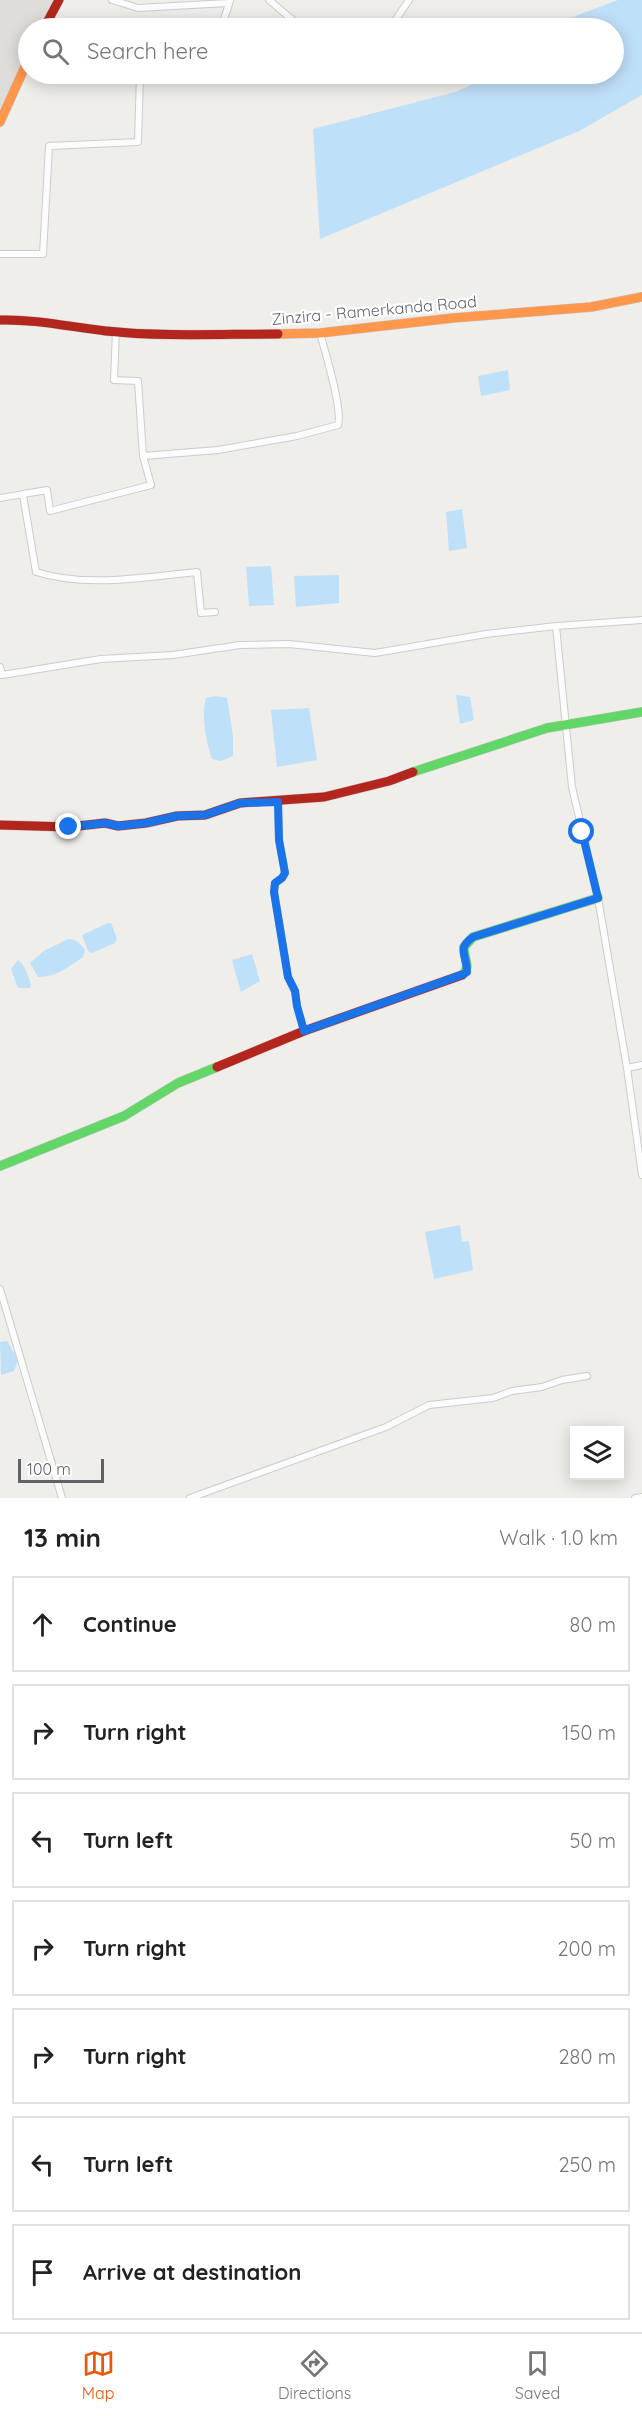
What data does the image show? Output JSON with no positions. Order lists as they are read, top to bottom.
{
  "streets": {
    "street": ["Zinzira - Ramerkanda Road"]
  },
  "scale_bar": "100 m",
  "page": {
    "search": "Search here",
    "scale": "100 m",
    "heading": ["13 min", "Walk · 1.0 km"],
    "list": [
      ["Continue", "80 m"],
      ["Turn right", "150 m"],
      ["Turn left", "50 m"],
      ["Turn right", "200 m"],
      ["Turn right", "280 m"],
      ["Turn left", "250 m"],
      "Arrive at destination"
    ],
    "nav": ["Map", "Directions", "Saved"]
  }
}
